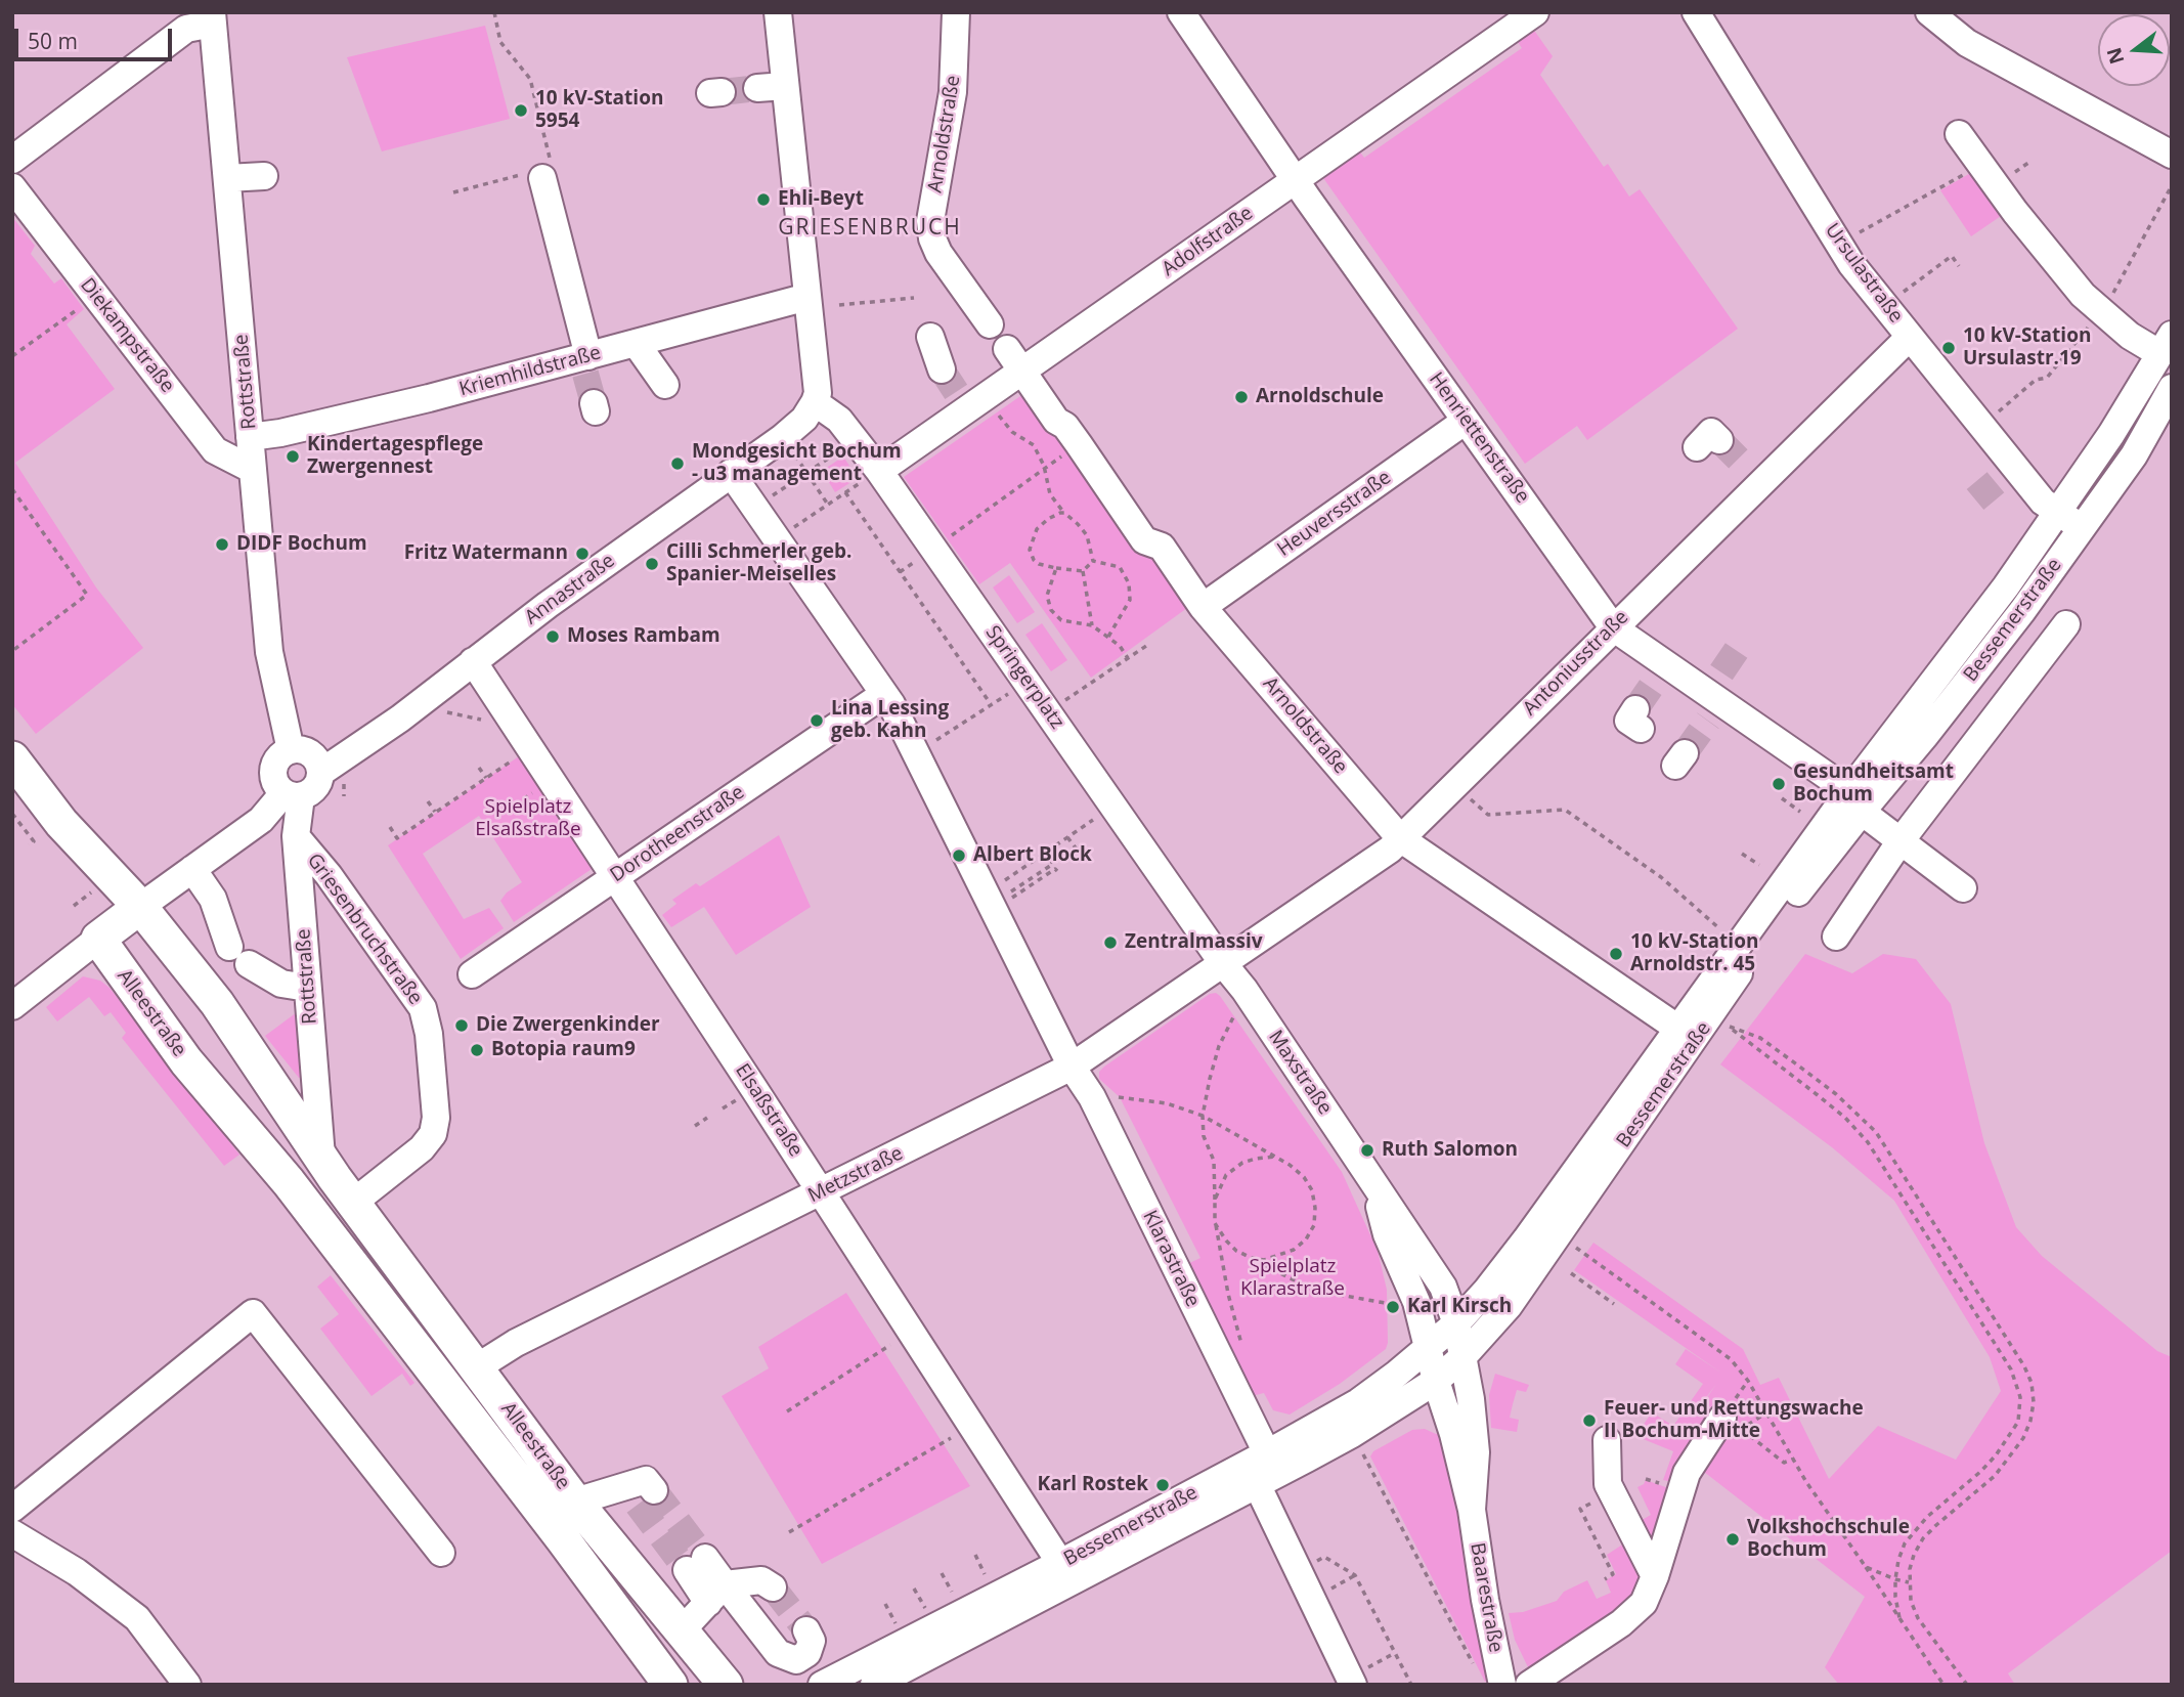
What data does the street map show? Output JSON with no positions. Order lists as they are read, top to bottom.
{
  "streets": {
    "main road": ["Alleestraße"],
    "street": [
      "Arnoldstraße",
      "Adolfstraße",
      "Ursulastraße",
      "Diekampstraße",
      "Kriemhildstraße",
      "Rottstraße",
      "Henriettenstraße",
      "Heuversstraße",
      "Annastraße",
      "Bessemerstraße",
      "Antoniusstraße",
      "Springerplatz",
      "Dorotheenstraße",
      "Griesenbruchstraße",
      "Maxstraße",
      "Elsaßstraße",
      "Metzstraße",
      "Klarastraße",
      "Baarestraße"
    ]
  },
  "crossings": [
    ["Arnoldstraße", "Adolfstraße"],
    ["Arnoldstraße", "Heuversstraße"],
    ["Arnoldstraße", "Bessemerstraße"],
    ["Arnoldstraße", "Antoniusstraße"],
    ["Adolfstraße", "Henriettenstraße"],
    ["Adolfstraße", "Springerplatz"],
    ["Ursulastraße", "Bessemerstraße"],
    ["Ursulastraße", "Antoniusstraße"],
    ["Diekampstraße", "Rottstraße"],
    ["Kriemhildstraße", "Rottstraße"],
    ["Rottstraße", "Annastraße"],
    ["Rottstraße", "Griesenbruchstraße"],
    ["Rottstraße", "Alleestraße"],
    ["Henriettenstraße", "Heuversstraße"],
    ["Henriettenstraße", "Bessemerstraße"],
    ["Henriettenstraße", "Antoniusstraße"],
    ["Annastraße", "Springerplatz"],
    ["Annastraße", "Elsaßstraße"],
    ["Bessemerstraße", "Maxstraße"],
    ["Bessemerstraße", "Elsaßstraße"],
    ["Bessemerstraße", "Klarastraße"],
    ["Bessemerstraße", "Baarestraße"],
    ["Antoniusstraße", "Springerplatz"],
    ["Antoniusstraße", "Maxstraße"],
    ["Antoniusstraße", "Metzstraße"],
    ["Springerplatz", "Maxstraße"],
    ["Springerplatz", "Metzstraße"],
    ["Dorotheenstraße", "Elsaßstraße"],
    ["Griesenbruchstraße", "Alleestraße"],
    ["Alleestraße", "Metzstraße"],
    ["Maxstraße", "Metzstraße"],
    ["Elsaßstraße", "Metzstraße"],
    ["Metzstraße", "Klarastraße"]
  ],
  "districts": ["GRIESENBRUCH"],
  "parks": ["Spielplatz Elsaßstraße", "Spielplatz Klarastraße"],
  "places": [
    "10 kV-Station 5954",
    "Ehli-Beyt",
    "10 kV-Station Ursulastr.19",
    "Arnoldschule",
    "Kindertagespflege Zwergennest",
    "Mondgesicht Bochum - u3 management",
    "DIDF Bochum",
    "Fritz Watermann",
    "Cilli Schmerler geb. Spanier-Meiselles",
    "Moses Rambam",
    "Lina Lessing geb. Kahn",
    "Gesundheitsamt Bochum",
    "Albert Block",
    "Zentralmassiv",
    "10 kV-Station Arnoldstr. 45",
    "Die Zwergenkinder",
    "Botopia raum9",
    "Ruth Salomon",
    "Karl Kirsch",
    "Feuer- und Rettungswache II Bochum-Mitte",
    "Karl Rostek",
    "Volkshochschule Bochum"
  ],
  "scale_bar": "50 m",
  "north": "left"
}
